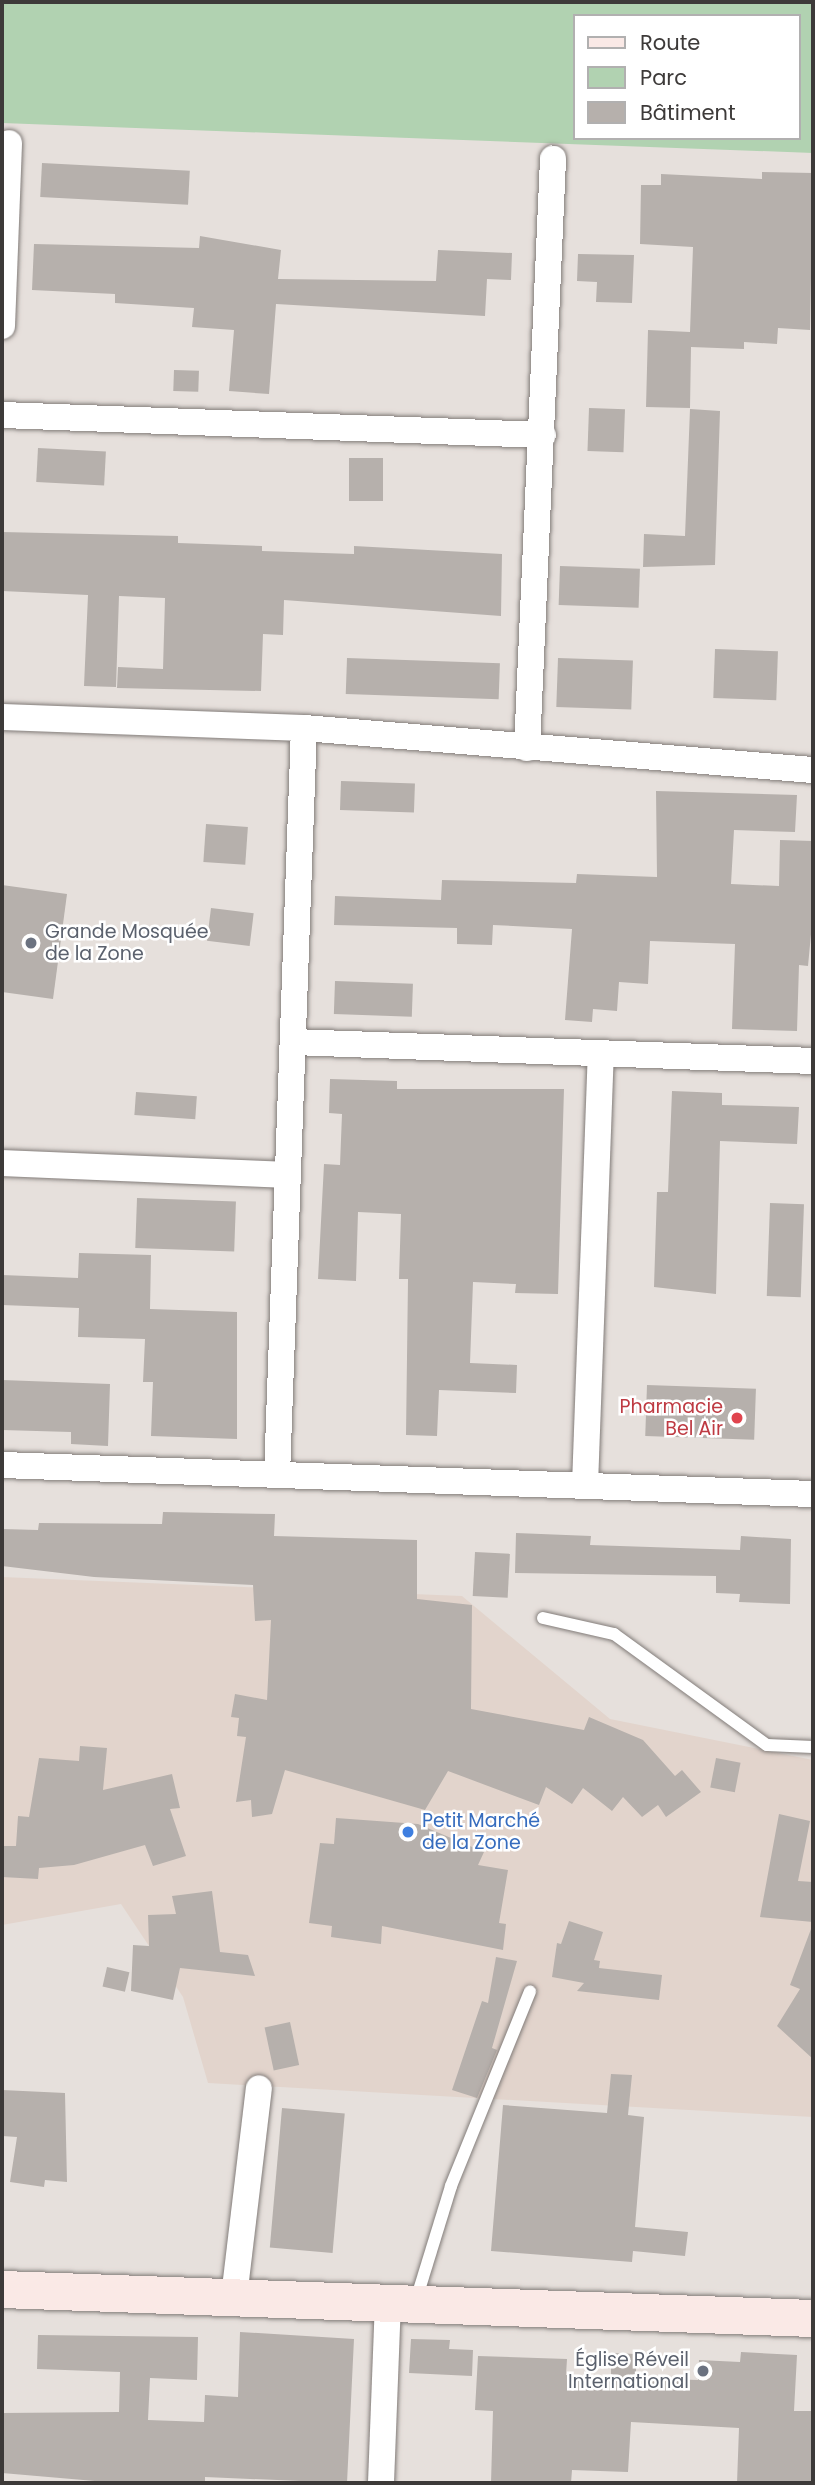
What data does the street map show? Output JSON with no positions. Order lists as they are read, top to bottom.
{
  "places": [
    "Grande Mosquée de la Zone",
    "Pharmacie Bel Air",
    "Petit Marché de la Zone",
    "Église Réveil International"
  ],
  "legend": ["Route", "Parc", "Bâtiment"]
}
